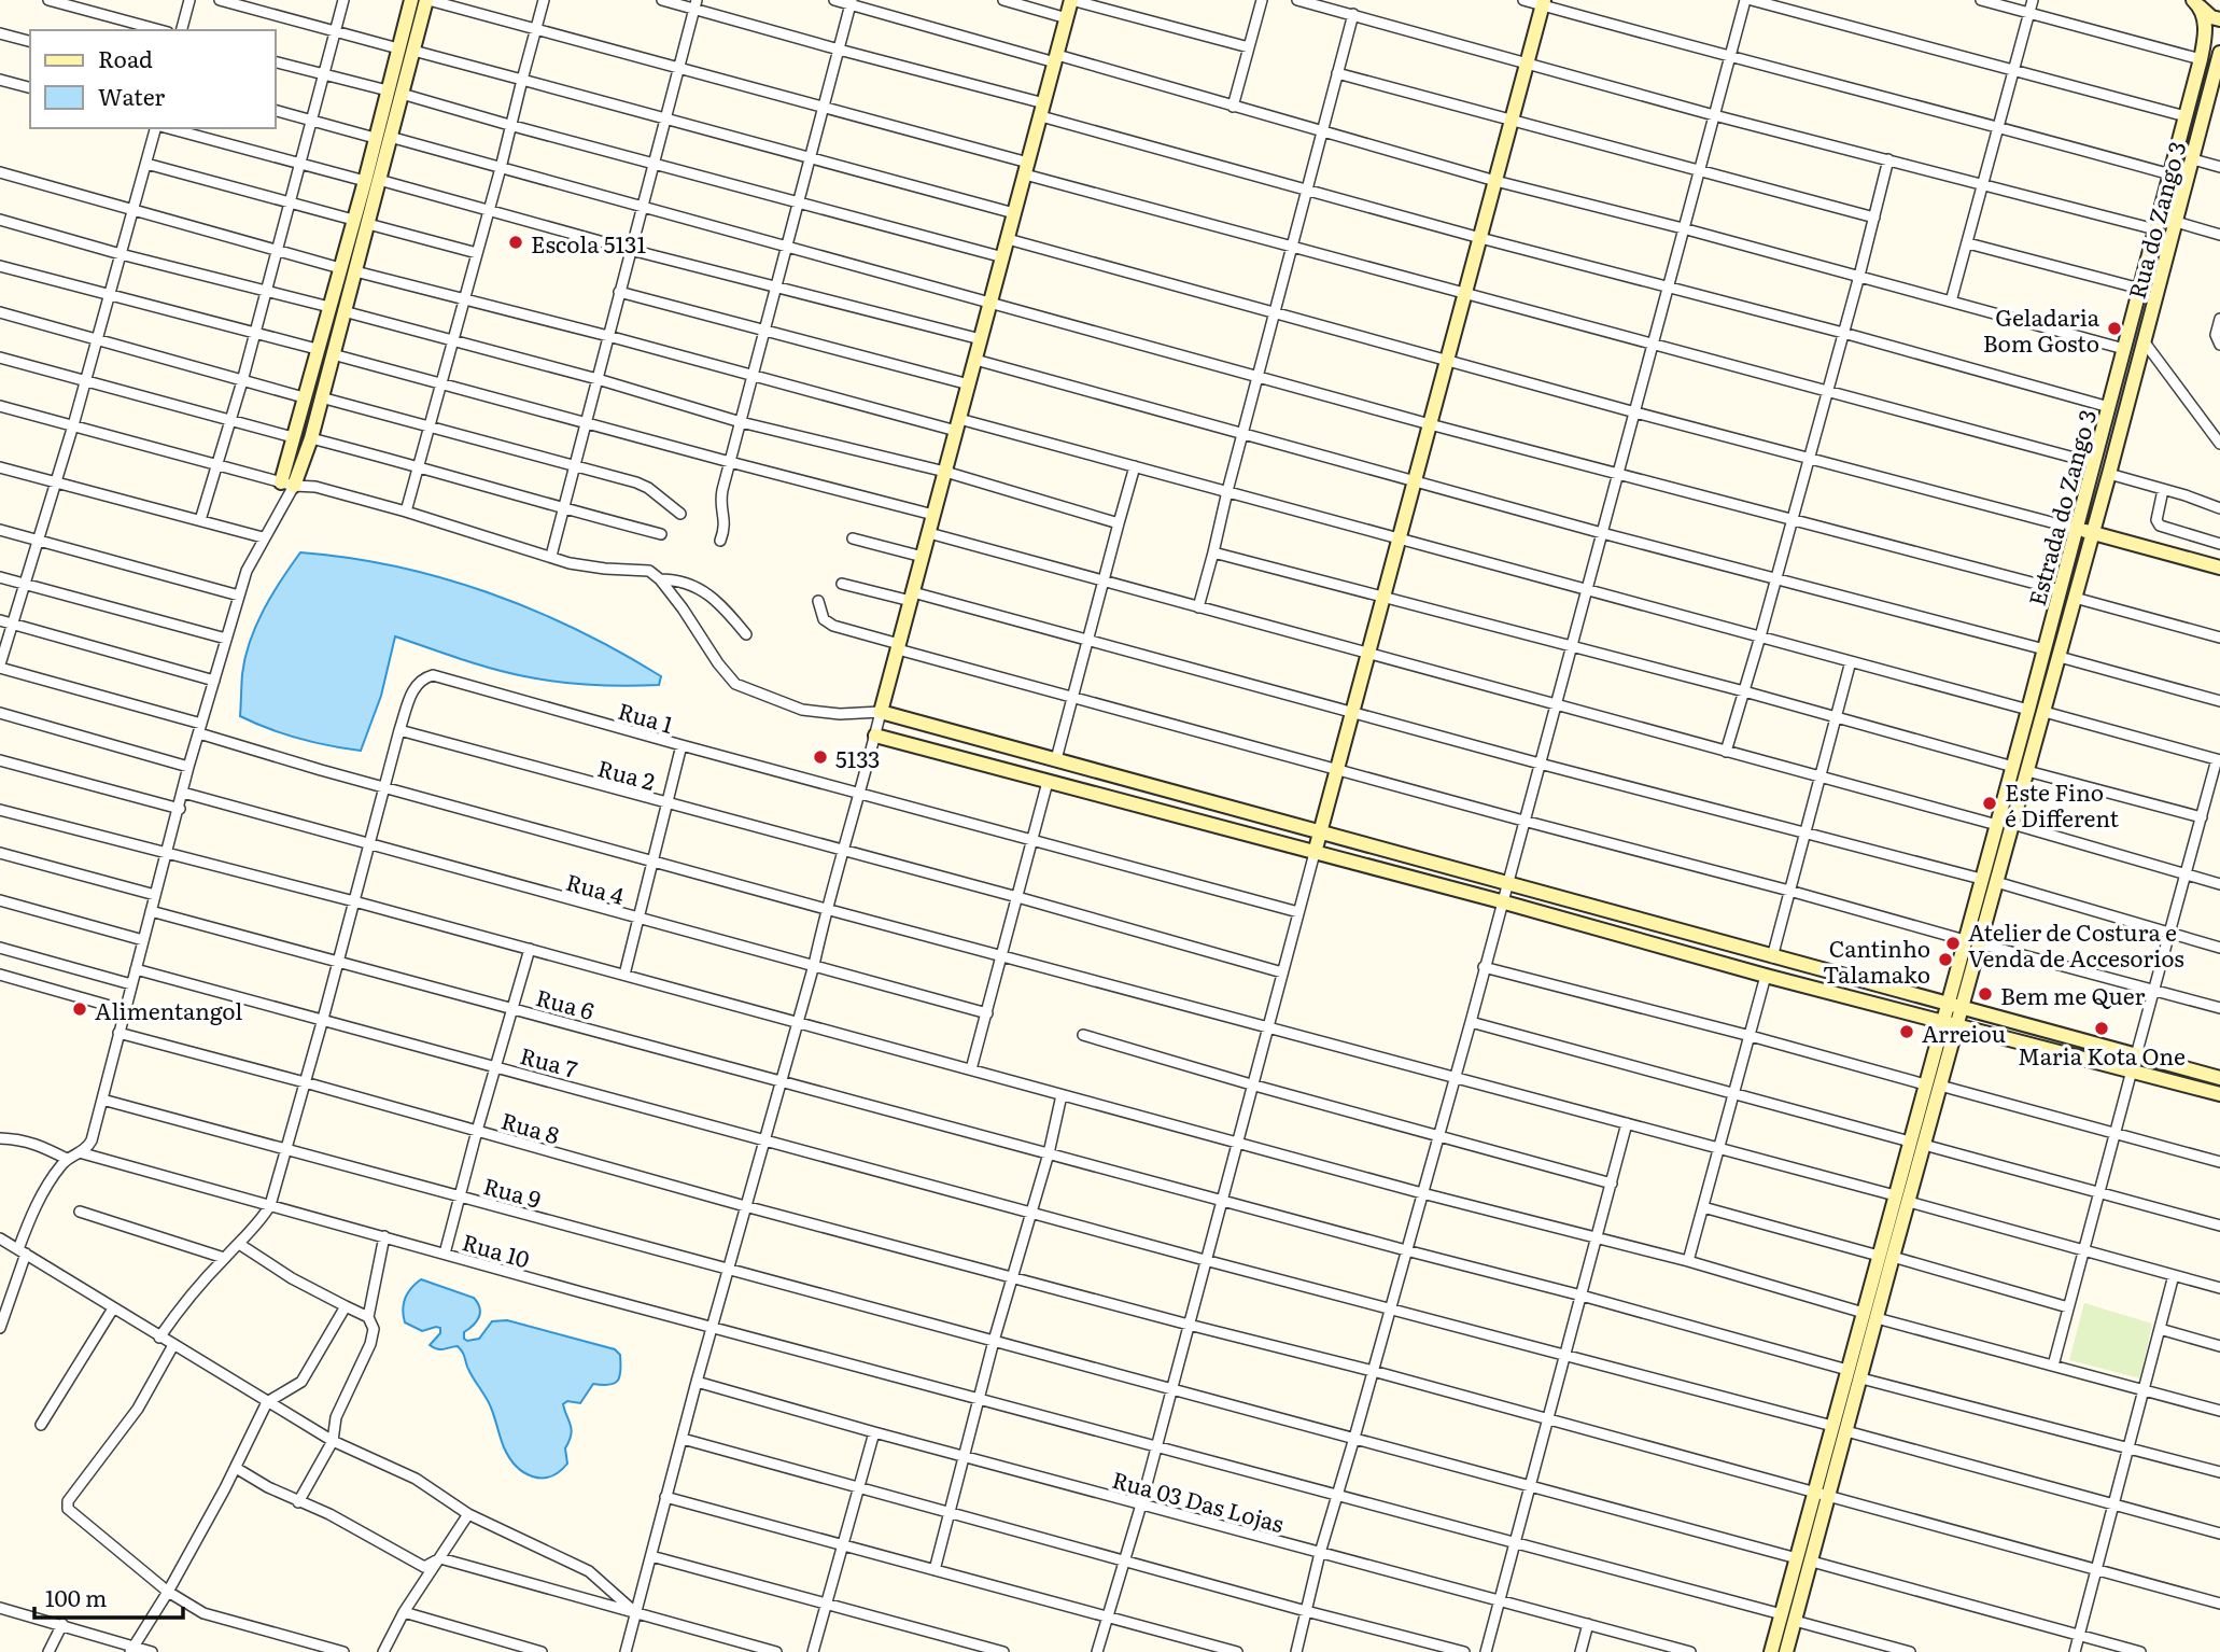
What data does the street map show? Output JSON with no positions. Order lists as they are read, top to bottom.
{
  "streets": {
    "street": [
      "Rua do Zango 3",
      "Estrada do Zango 3",
      "Rua 1",
      "Rua 2",
      "Rua 4",
      "Rua 6",
      "Rua 7",
      "Rua 8",
      "Rua 9",
      "Rua 10",
      "Rua 03 Das Lojas"
    ]
  },
  "crossings": [
    ["Rua do Zango 3", "Estrada do Zango 3"],
    ["Rua 1", "Rua 2"]
  ],
  "places": [
    "Escola 5131",
    "Geladaria Bom Gosto",
    "5133",
    "Este Fino é Different",
    "Atelier de Costura e Venda de Accesorios",
    "Cantinho Talamako",
    "Bem me Quer",
    "Alimentangol",
    "Maria Kota One",
    "Arreiou"
  ],
  "legend": ["Road", "Water"],
  "scale_bar": "100 m"
}
